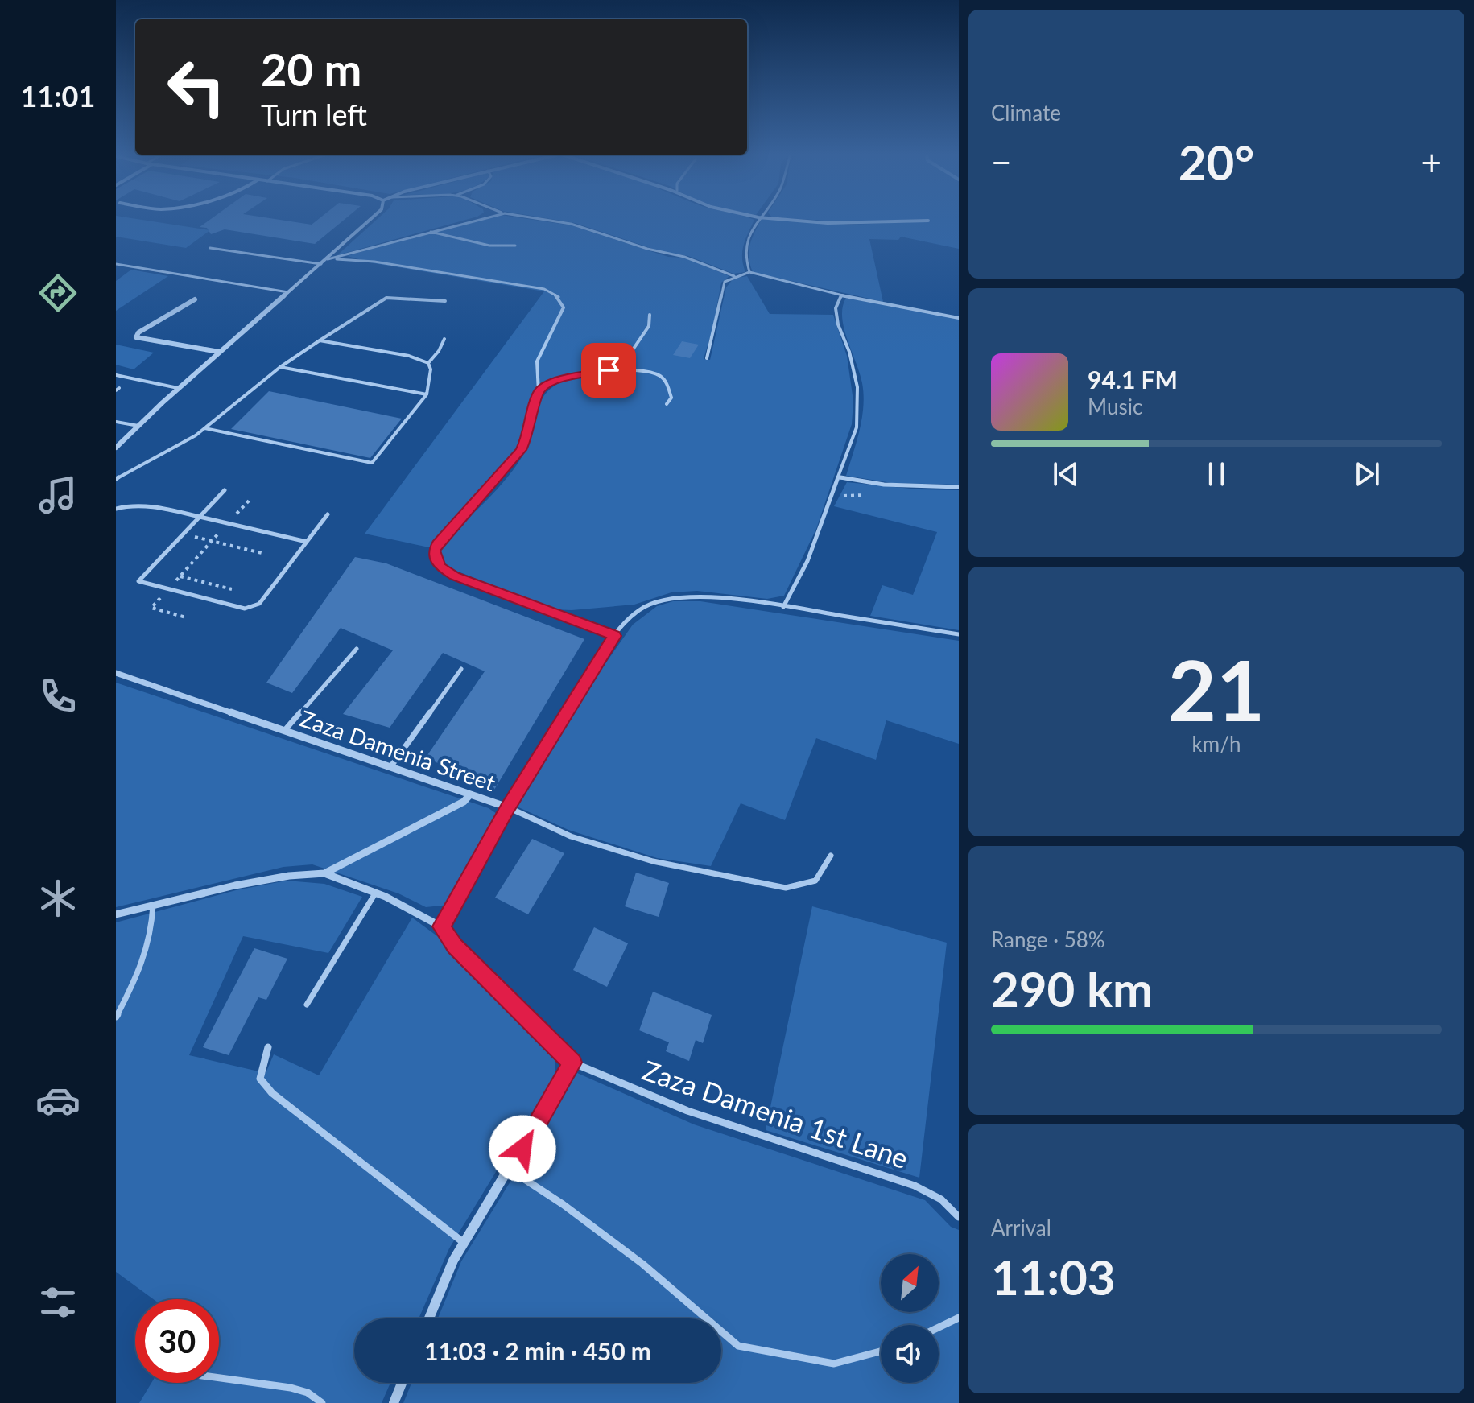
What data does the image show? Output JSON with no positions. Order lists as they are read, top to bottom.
{
  "streets": {
    "street": ["Zaza Damenia Street"],
    "lane": ["Zaza Damenia 1st Lane"]
  },
  "north": "top right",
  "page": {
    "tabs": "11:01",
    "tile": [
      "Climate",
      ["21", "km/h"],
      ["Range · 58%", "290 km"],
      ["Arrival", "11:03"]
    ],
    "turn": ["20 m", "Turn left"],
    "heat": ["−", "20°", "+"],
    "song": ["94.1 FM", "Music"],
    "limit": "30",
    "trip": "11:03 · 2 min · 450 m"
  }
}
